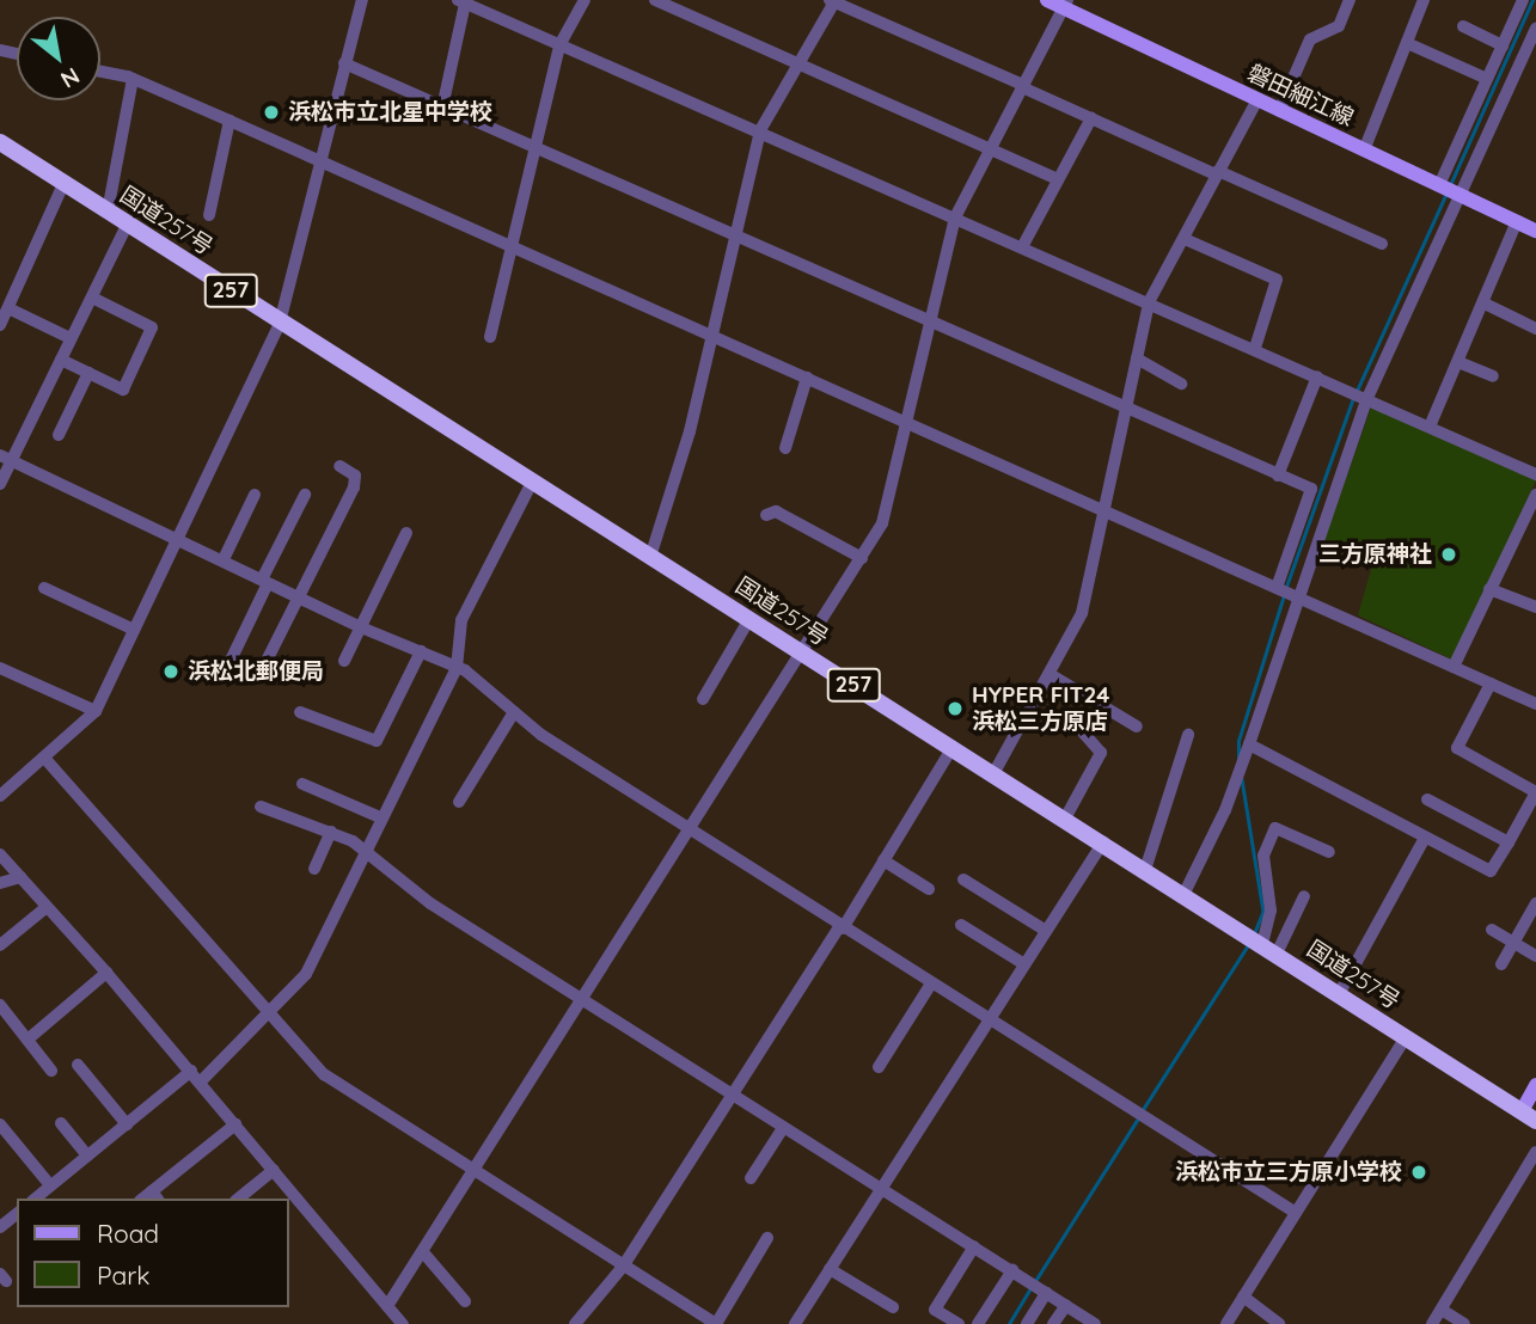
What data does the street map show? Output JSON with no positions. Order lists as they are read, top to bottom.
{
  "streets": {
    "highway": ["国道257号", "257"],
    "main road": ["磐田細江線"]
  },
  "places": [
    "浜松市立北星中学校",
    "三方原神社",
    "浜松北郵便局",
    "HYPER FIT24 浜松三方原店",
    "浜松市立三方原小学校"
  ],
  "legend": ["Road", "Park"],
  "north": "bottom right"
}
